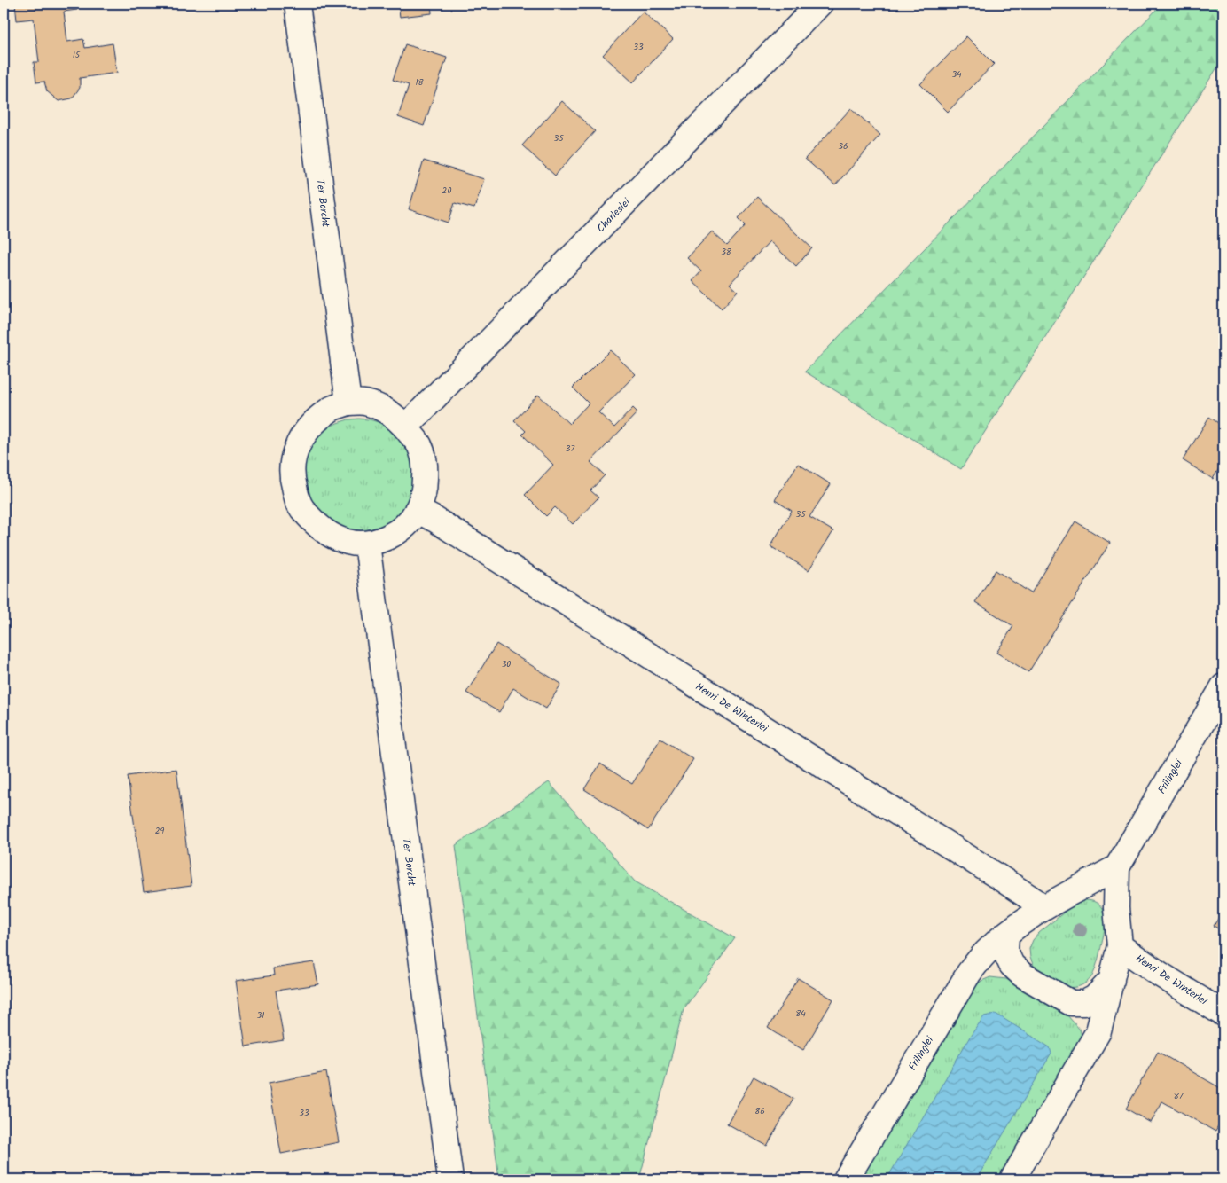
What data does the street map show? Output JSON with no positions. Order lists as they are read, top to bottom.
{
  "streets": {
    "street": [
      "Ter Borcht",
      "Charleslei",
      "Henri De Winterlei",
      "Frilinglei"
    ]
  },
  "crossings": [
    ["Ter Borcht", "Charleslei"],
    ["Ter Borcht", "Henri De Winterlei"],
    ["Charleslei", "Henri De Winterlei"],
    ["Henri De Winterlei", "Frilinglei"]
  ],
  "house_numbers": [
    "33",
    "15",
    "34",
    "18",
    "35",
    "36",
    "20",
    "38",
    "37",
    "35",
    "30",
    "29",
    "84",
    "31",
    "87",
    "86",
    "33"
  ]
}
